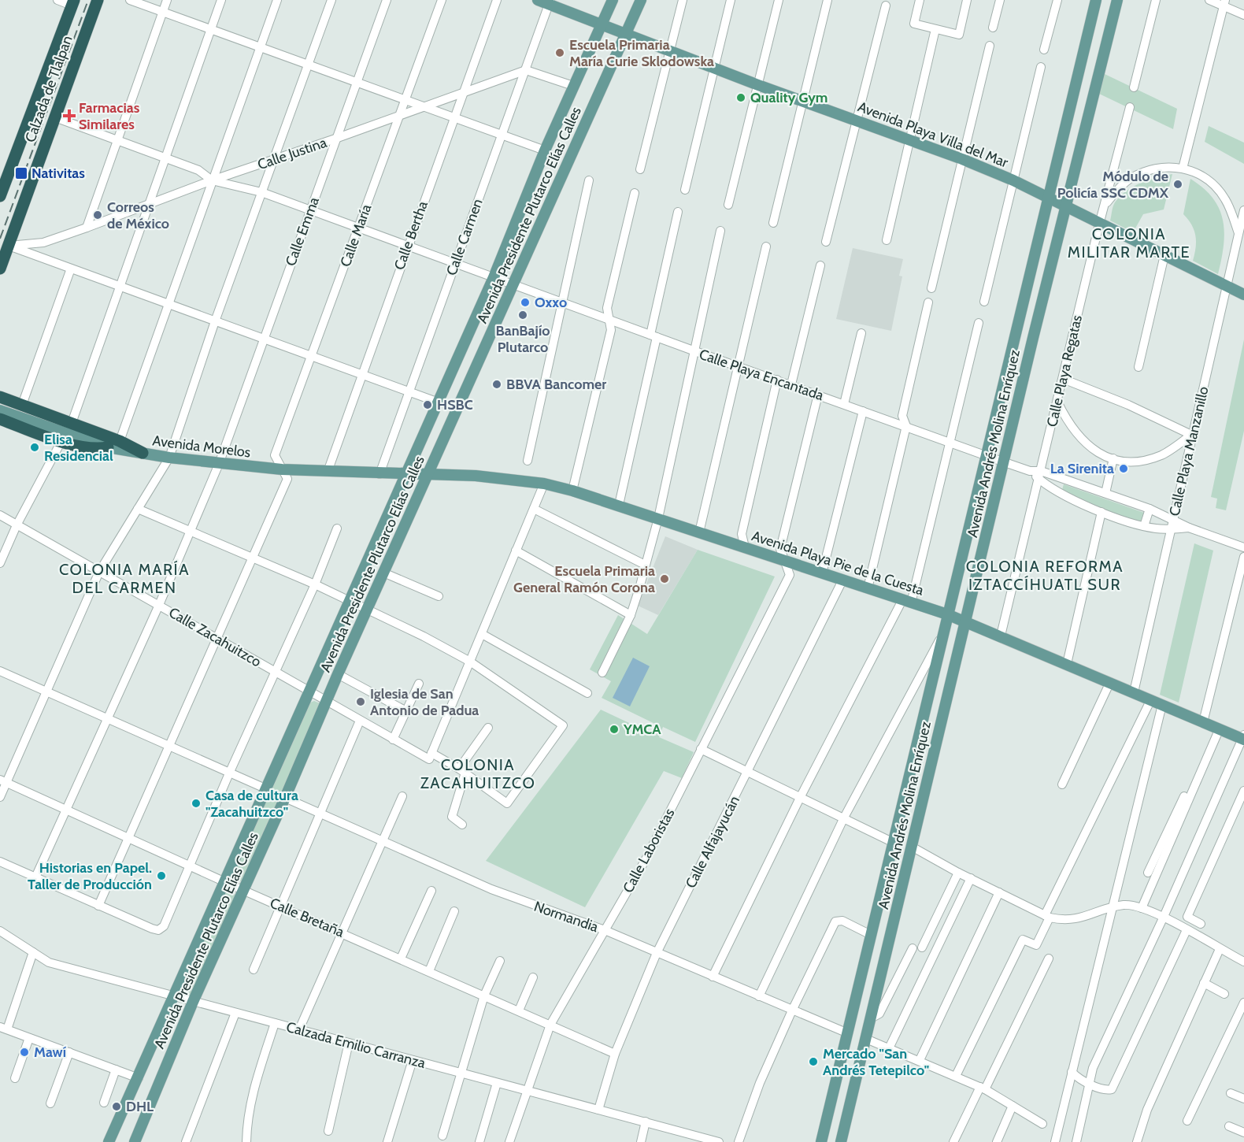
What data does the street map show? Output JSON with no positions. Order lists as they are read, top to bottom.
{
  "streets": {
    "highway": ["Calzada de Tlalpan"],
    "main road": [
      "Avenida Playa Villa del Mar",
      "Avenida Presidente Plutarco Elías Calles",
      "Avenida Andrés Molina Enríquez",
      "Avenida Morelos",
      "Avenida Playa Pie de la Cuesta"
    ],
    "street": [
      "Calle Justina",
      "Calle Emma",
      "Calle María",
      "Calle Bertha",
      "Calle Carmen",
      "Calle Playa Regatas",
      "Calle Playa Encantada",
      "Calle Playa Manzanillo",
      "Calle Zacahuitzco",
      "Calle Alfajayucán",
      "Calle Laboristas",
      "Normandia",
      "Calle Bretaña",
      "Calzada Emilio Carranza"
    ]
  },
  "crossings": [
    ["Calzada de Tlalpan", "Calle Justina"],
    ["Calzada de Tlalpan", "Calle Playa Encantada"],
    ["Avenida Playa Villa del Mar", "Avenida Presidente Plutarco Elías Calles"],
    ["Avenida Playa Villa del Mar", "Calle Carmen"],
    ["Avenida Playa Villa del Mar", "Calle Playa Regatas"],
    ["Avenida Playa Villa del Mar", "Avenida Andrés Molina Enríquez"],
    ["Avenida Playa Villa del Mar", "Calle Playa Manzanillo"],
    ["Calle Justina", "Calle Emma"],
    ["Calle Justina", "Calle María"],
    ["Calle Justina", "Calle Bertha"],
    ["Calle Justina", "Calle Carmen"],
    ["Calle Justina", "Calle Playa Encantada"],
    ["Avenida Presidente Plutarco Elías Calles", "Calle Playa Encantada"],
    ["Avenida Presidente Plutarco Elías Calles", "Avenida Morelos"],
    ["Avenida Presidente Plutarco Elías Calles", "Avenida Playa Pie de la Cuesta"],
    ["Avenida Presidente Plutarco Elías Calles", "Calle Zacahuitzco"],
    ["Avenida Presidente Plutarco Elías Calles", "Normandia"],
    ["Avenida Presidente Plutarco Elías Calles", "Calle Bretaña"],
    ["Avenida Presidente Plutarco Elías Calles", "Calzada Emilio Carranza"],
    ["Calle Emma", "Calle Playa Encantada"],
    ["Calle Emma", "Avenida Morelos"],
    ["Calle Emma", "Calle Zacahuitzco"],
    ["Calle Emma", "Calle Bretaña"],
    ["Calle María", "Calle Playa Encantada"],
    ["Calle María", "Avenida Morelos"],
    ["Calle Bertha", "Calle Playa Encantada"],
    ["Calle Bertha", "Avenida Morelos"],
    ["Calle Carmen", "Calle Playa Encantada"],
    ["Calle Carmen", "Avenida Morelos"],
    ["Calle Playa Regatas", "Calle Playa Encantada"],
    ["Calle Playa Regatas", "Avenida Playa Pie de la Cuesta"],
    ["Calle Playa Encantada", "Avenida Andrés Molina Enríquez"],
    ["Calle Playa Encantada", "Calle Playa Manzanillo"],
    ["Calle Playa Encantada", "Calle Laboristas"],
    ["Avenida Andrés Molina Enríquez", "Avenida Playa Pie de la Cuesta"],
    ["Avenida Andrés Molina Enríquez", "Normandia"],
    ["Avenida Morelos", "Avenida Playa Pie de la Cuesta"],
    ["Calle Playa Manzanillo", "Avenida Playa Pie de la Cuesta"],
    ["Avenida Playa Pie de la Cuesta", "Calle Alfajayucán"],
    ["Avenida Playa Pie de la Cuesta", "Calle Laboristas"],
    ["Calle Alfajayucán", "Normandia"],
    ["Calle Alfajayucán", "Calle Bretaña"],
    ["Calle Alfajayucán", "Calzada Emilio Carranza"],
    ["Calle Laboristas", "Normandia"],
    ["Calle Laboristas", "Calle Bretaña"],
    ["Calle Laboristas", "Calzada Emilio Carranza"]
  ],
  "districts": [
    "COLONIA MILITAR MARTE",
    "COLONIA REFORMA IZTACCÍHUATL SUR",
    "COLONIA MARÍA DEL CARMEN",
    "COLONIA ZACAHUITZCO"
  ],
  "places": {
    "other": [
      "Escuela Primaria María Curie Sklodowska",
      "Quality Gym",
      "Módulo de Policía SSC CDMX",
      "Correos de México",
      "Oxxo",
      "BanBajío Plutarco",
      "BBVA Bancomer",
      "HSBC",
      "Elisa Residencial",
      "La Sirenita",
      "Escuela Primaria General Ramón Corona",
      "Iglesia de San Antonio de Padua",
      "YMCA",
      "Casa de cultura \"Zacahuitzco\"",
      "Historias en Papel. Taller de Producción",
      "Mawí",
      "Mercado \"San Andrés Tetepilco\"",
      "DHL"
    ],
    "health": ["Farmacias Similares"],
    "transit": ["Nativitas"]
  }
}
